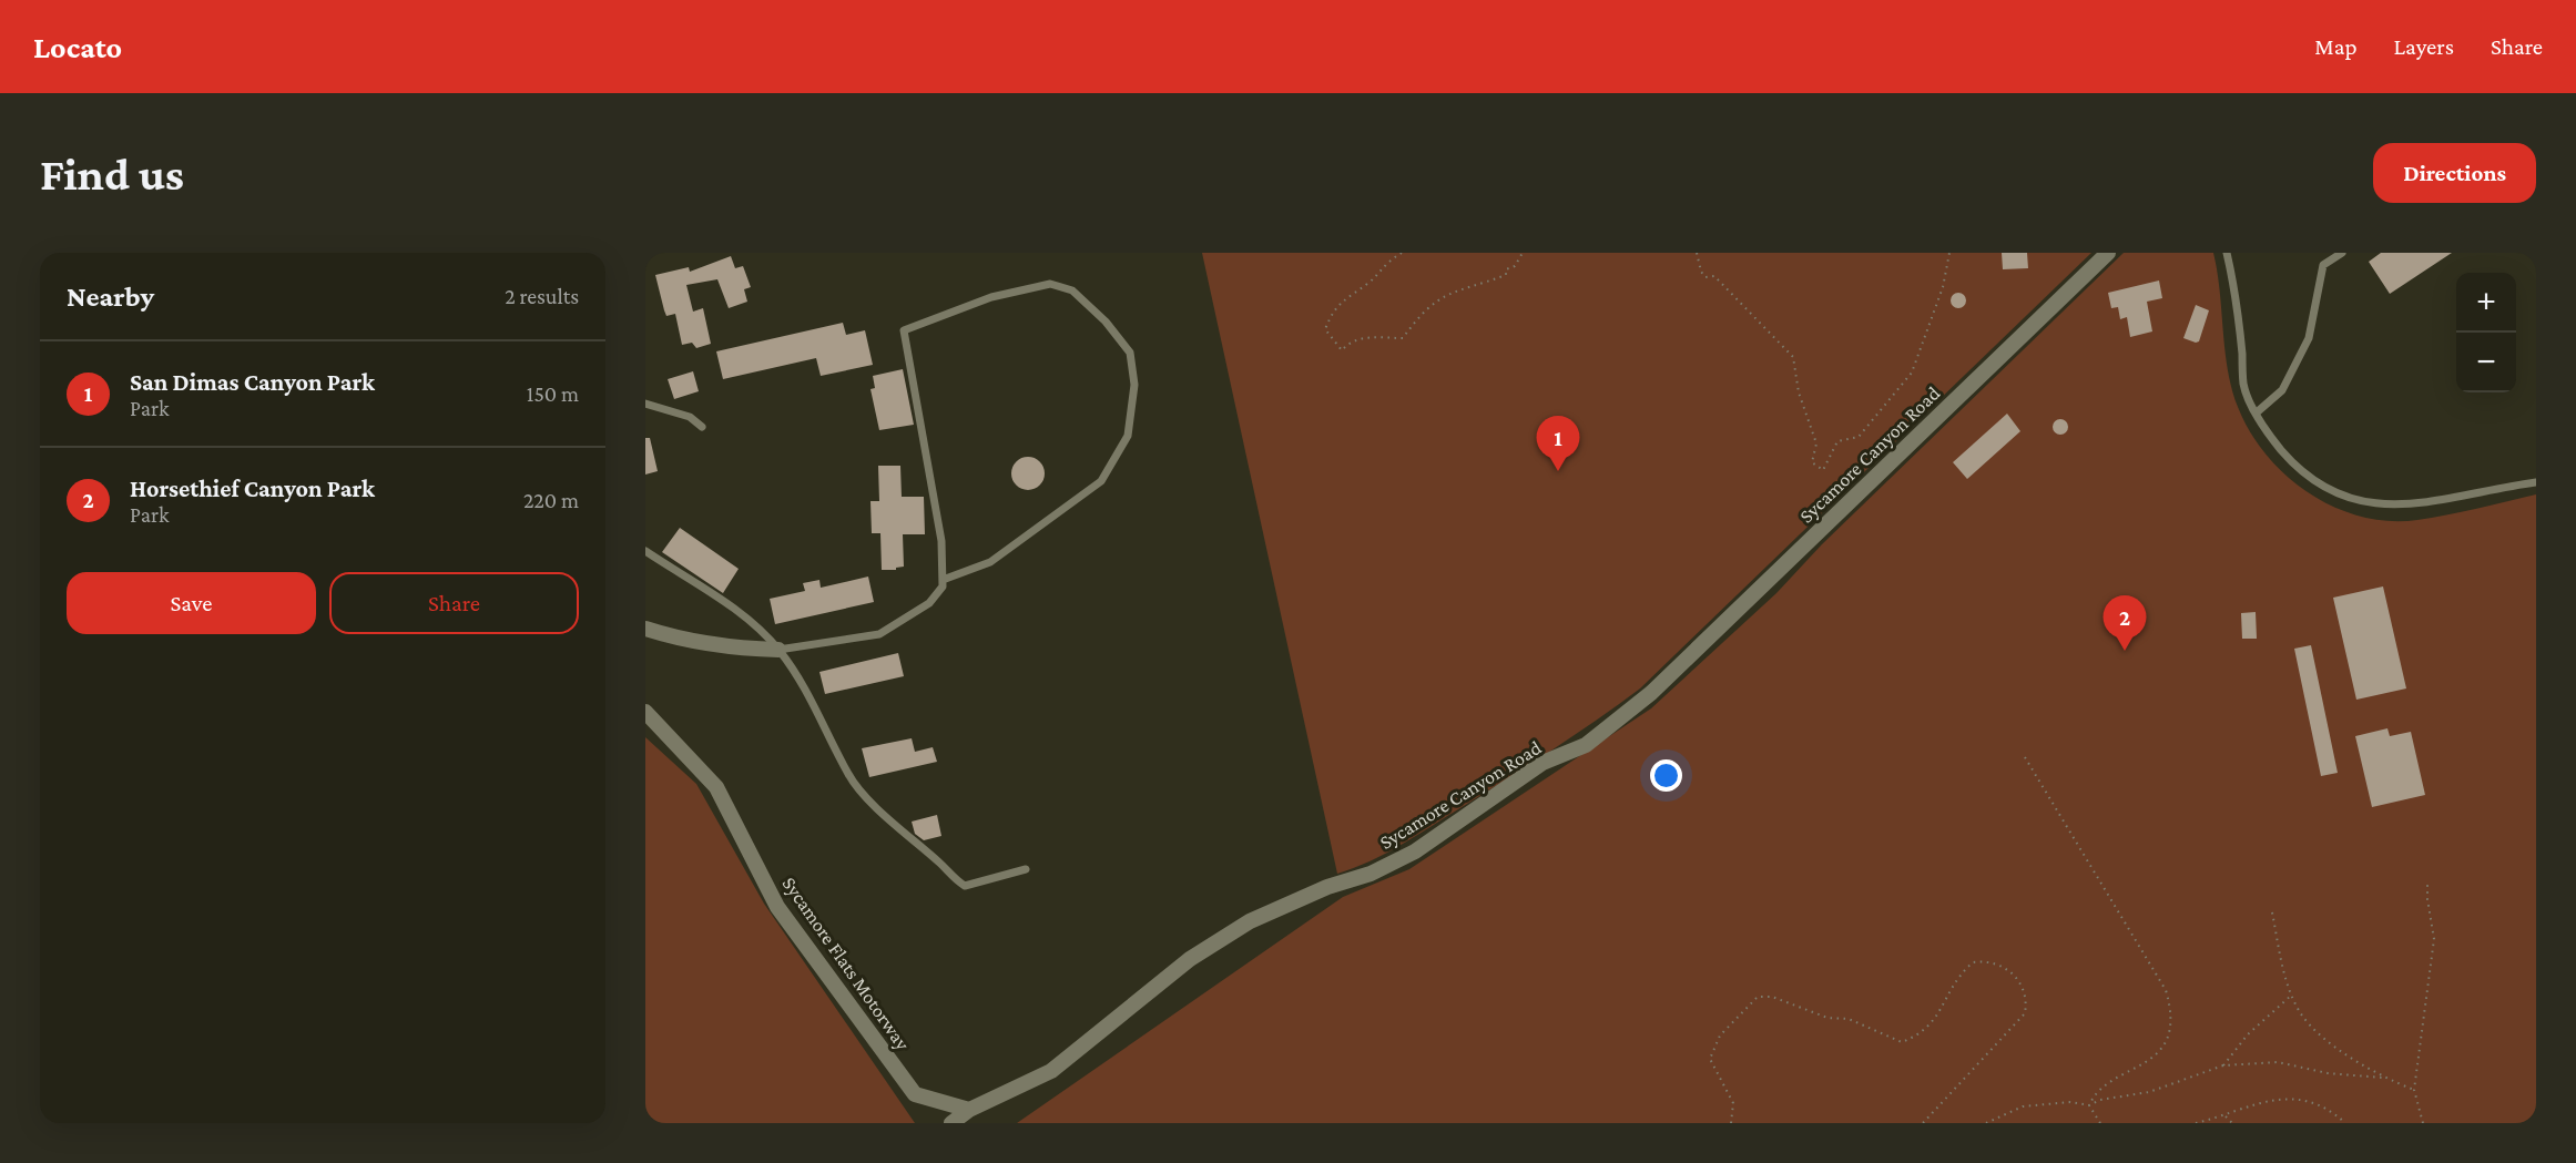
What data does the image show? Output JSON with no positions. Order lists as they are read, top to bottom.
{
  "streets": {
    "street": ["Sycamore Canyon Road", "Sycamore Flats Motorway"]
  },
  "crossings": [
    ["Sycamore Canyon Road", "Sycamore Flats Motorway"]
  ],
  "page": {
    "header": "Locato",
    "nav": ["Map", "Layers", "Share"],
    "buttons": [
      "Directions",
      ["Save", "Share"]
    ],
    "title": "Find us",
    "heading": ["Nearby", "2 results"],
    "map_buttons": ["+", "−"],
    "list": [
      {
        "mark": "1",
        "name": "San Dimas Canyon Park",
        "note": "Park",
        "value": "150 m"
      },
      {
        "mark": "2",
        "name": "Horsethief Canyon Park",
        "note": "Park",
        "value": "220 m"
      }
    ],
    "pins": ["1", "2"]
  }
}
